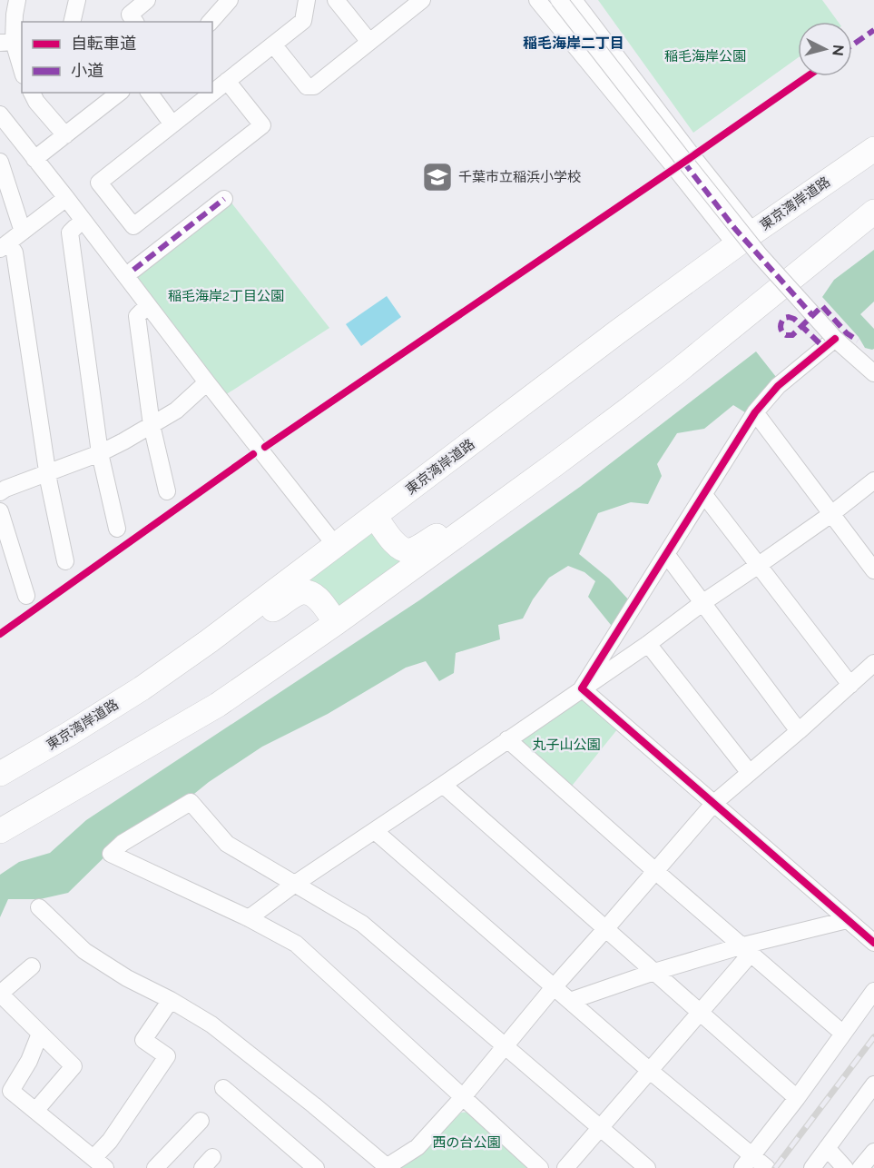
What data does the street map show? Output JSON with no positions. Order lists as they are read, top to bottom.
{
  "streets": {
    "highway": ["東京湾岸道路"]
  },
  "districts": ["稲毛海岸二丁目"],
  "parks": [
    "稲毛海岸公園",
    "稲毛海岸2丁目公園",
    "丸子山公園",
    "西の台公園"
  ],
  "places": {
    "school or university": ["千葉市立稲浜小学校"]
  },
  "legend": ["自転車道", "小道"],
  "north": "right"
}
